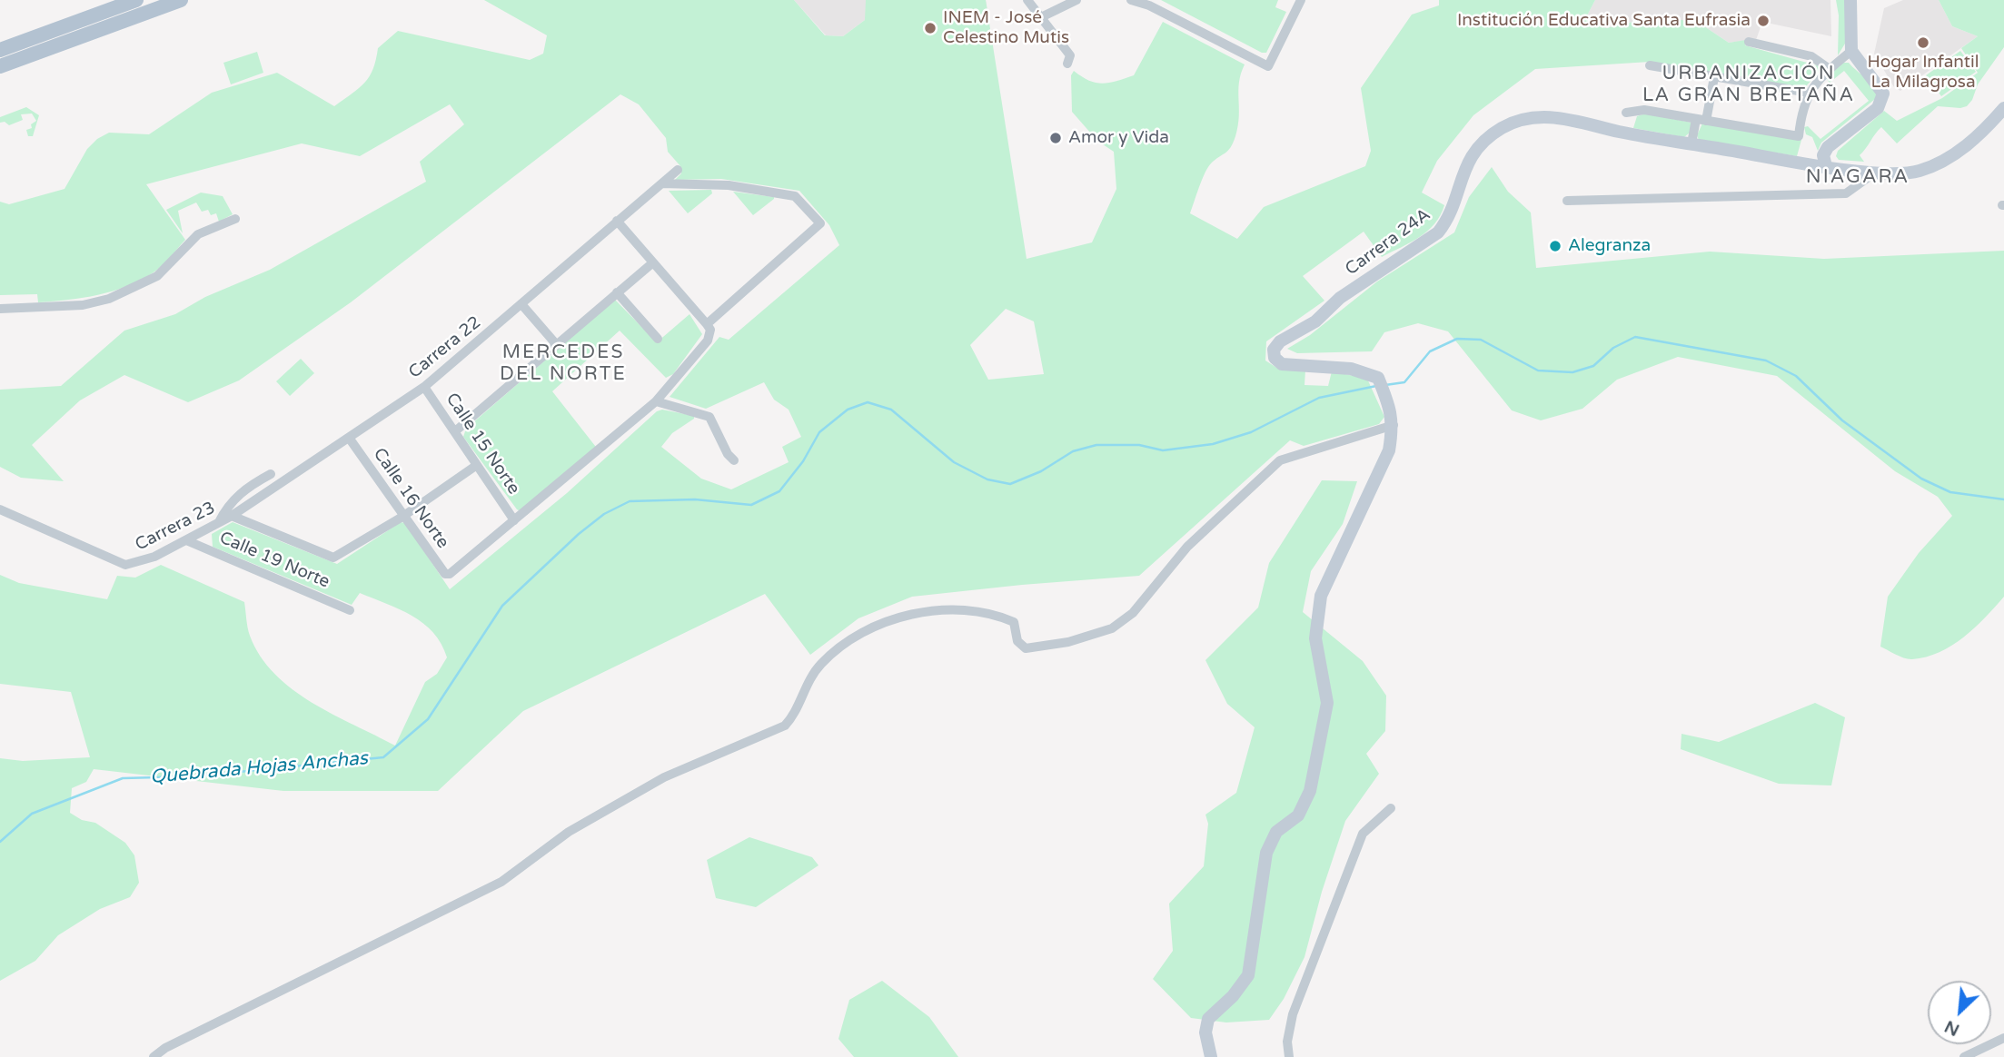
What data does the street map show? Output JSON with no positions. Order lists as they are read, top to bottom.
{
  "streets": {
    "street": [
      "Carrera 24A",
      "Carrera 22",
      "Calle 15 Norte",
      "Calle 16 Norte",
      "Carrera 23",
      "Calle 19 Norte"
    ]
  },
  "crossings": [
    ["Carrera 22", "Calle 15 Norte"],
    ["Carrera 22", "Calle 16 Norte"],
    ["Carrera 22", "Carrera 23"],
    ["Calle 15 Norte", "Calle 16 Norte"],
    ["Carrera 23", "Calle 19 Norte"]
  ],
  "districts": ["URBANIZACIÓN LA GRAN BRETAÑA", "NIAGARA", "MERCEDES DEL NORTE"],
  "water": ["Quebrada Hojas Anchas"],
  "places": [
    "Institución Educativa Santa Eufrasia",
    "INEM - José Celestino Mutis",
    "Hogar Infantil La Milagrosa",
    "Amor y Vida",
    "Alegranza"
  ],
  "north": "bottom left"
}
